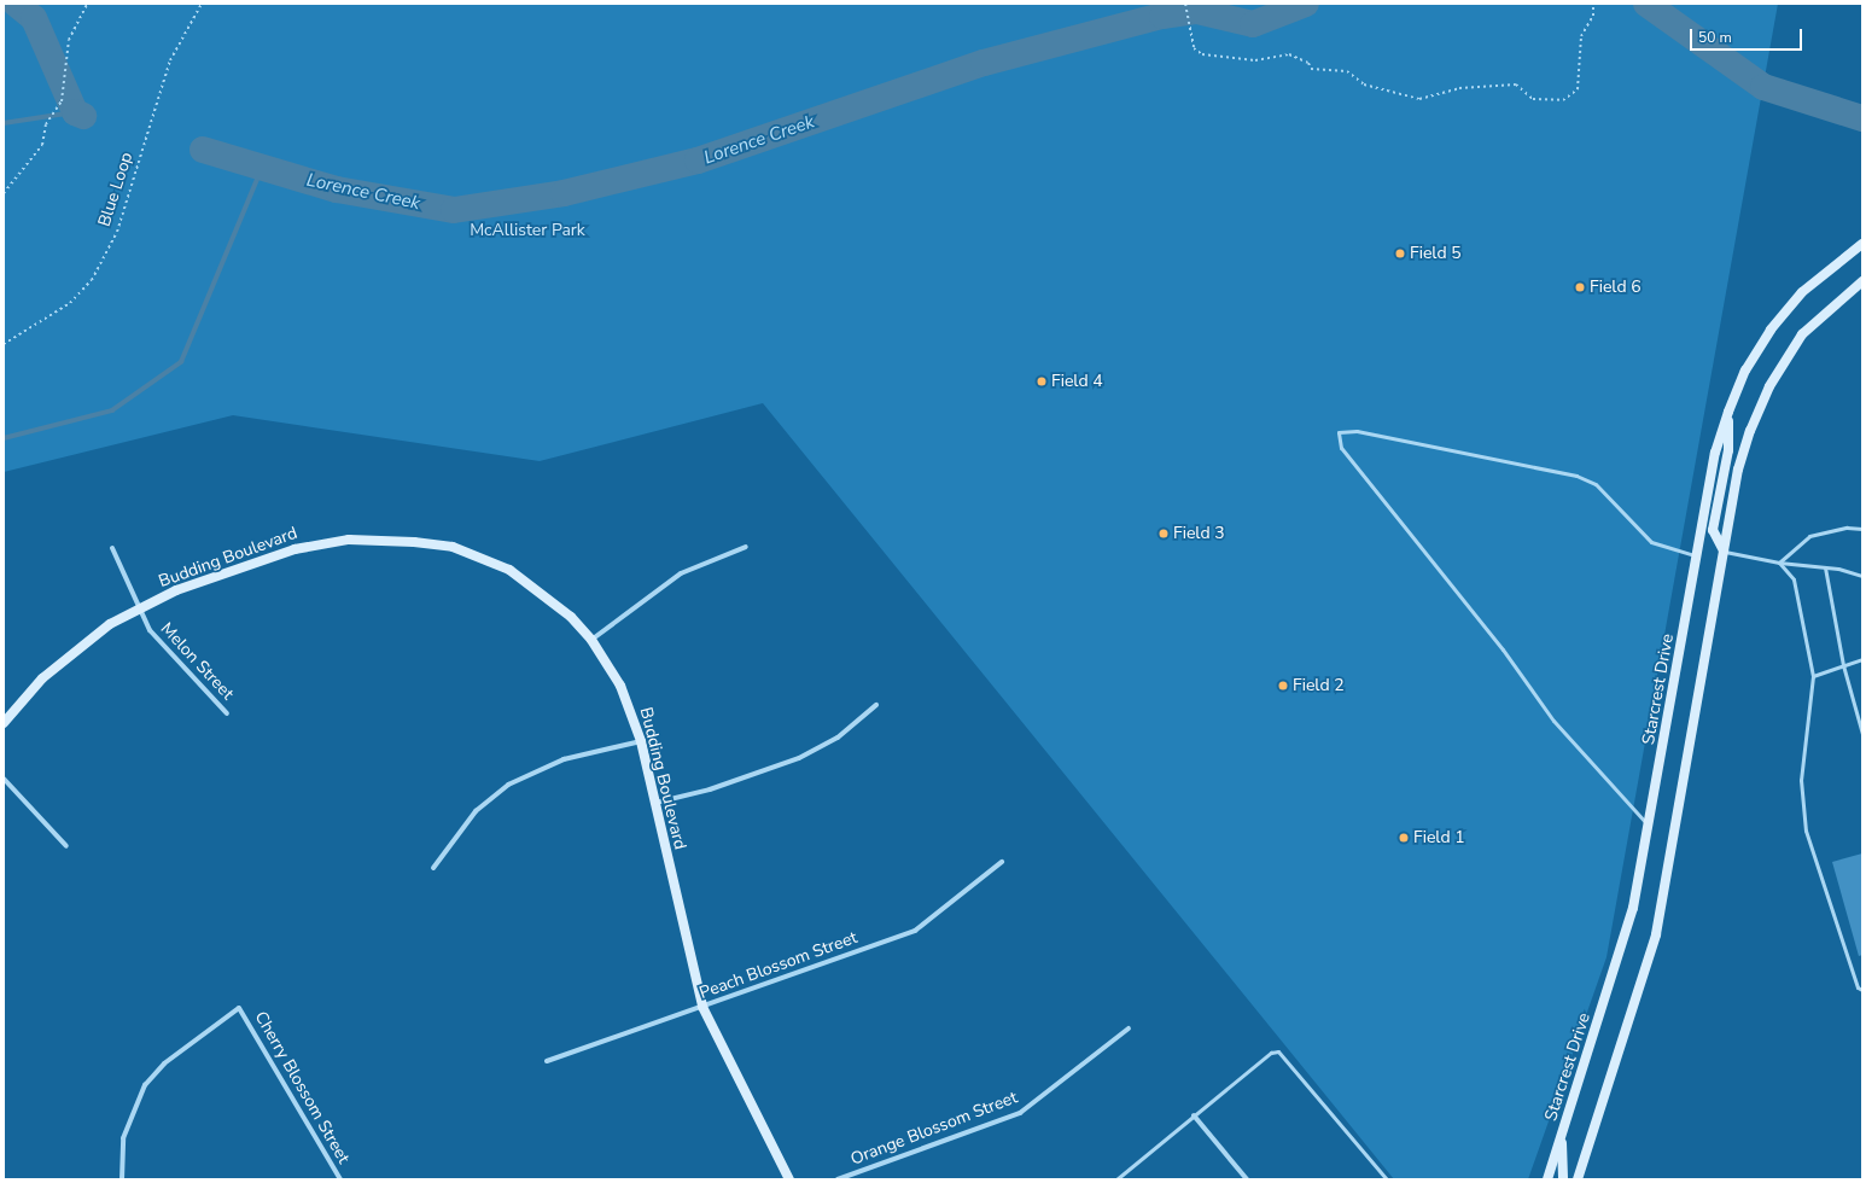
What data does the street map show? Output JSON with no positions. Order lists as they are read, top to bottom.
{
  "streets": {
    "main road": ["Budding Boulevard", "Starcrest Drive"],
    "street": [
      "Melon Street",
      "Peach Blossom Street",
      "Cherry Blossom Street",
      "Orange Blossom Street"
    ],
    "path": ["Blue Loop"]
  },
  "crossings": [
    ["Budding Boulevard", "Melon Street"],
    ["Budding Boulevard", "Peach Blossom Street"]
  ],
  "water": ["Lorence Creek"],
  "parks": ["McAllister Park"],
  "places": [
    "Field 5",
    "Field 6",
    "Field 4",
    "Field 3",
    "Field 2",
    "Field 1"
  ],
  "scale_bar": "50 m"
}
